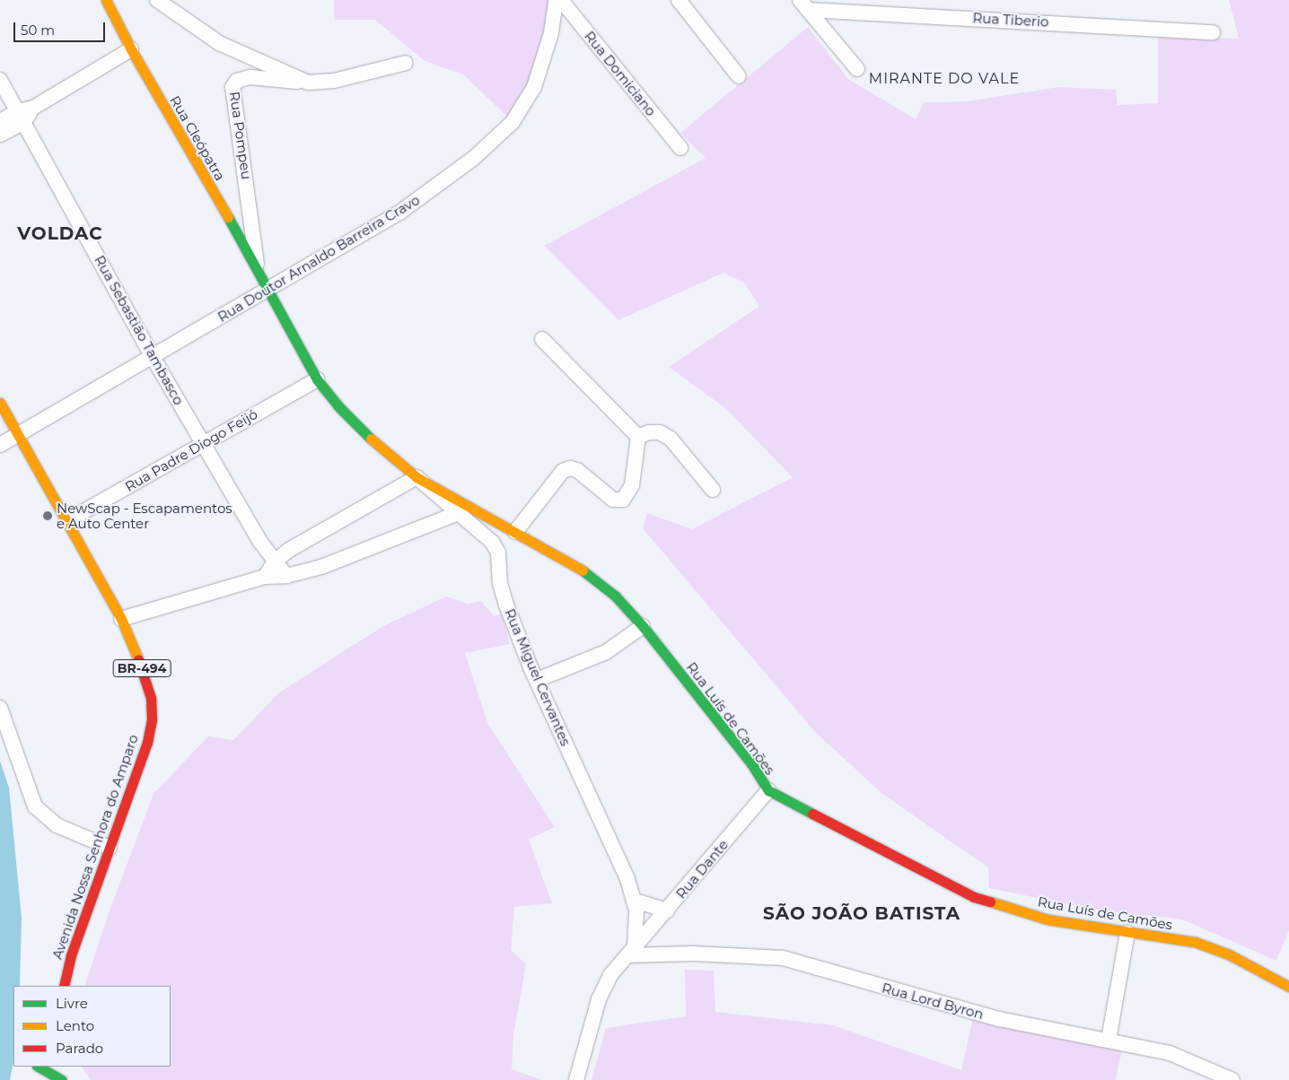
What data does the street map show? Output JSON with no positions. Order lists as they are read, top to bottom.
{
  "streets": {
    "main road": [
      "Rua Cleópatra",
      "BR-494",
      "Rua Luís de Camões",
      "Avenida Nossa Senhora do Amparo"
    ],
    "street": [
      "Rua Tiberio",
      "Rua Domiciano",
      "Rua Pompeu",
      "Rua Doutor Arnaldo Barreira Cravo",
      "Rua Sebastião Tambasco",
      "Rua Padre Diogo Feijó",
      "Rua Miguel Cervantes",
      "Rua Dante",
      "Rua Lord Byron"
    ]
  },
  "crossings": [
    ["Rua Pompeu", "Rua Cleópatra"],
    ["Rua Cleópatra", "Rua Doutor Arnaldo Barreira Cravo"],
    ["Rua Cleópatra", "Rua Luís de Camões"],
    ["Rua Doutor Arnaldo Barreira Cravo", "Rua Sebastião Tambasco"],
    ["Rua Doutor Arnaldo Barreira Cravo", "Rua Luís de Camões"],
    ["Rua Doutor Arnaldo Barreira Cravo", "Avenida Nossa Senhora do Amparo"],
    ["Rua Sebastião Tambasco", "Rua Padre Diogo Feijó"],
    ["Rua Padre Diogo Feijó", "Rua Luís de Camões"],
    ["Rua Padre Diogo Feijó", "Avenida Nossa Senhora do Amparo"],
    ["Rua Miguel Cervantes", "Rua Luís de Camões"],
    ["Rua Miguel Cervantes", "Rua Dante"],
    ["Rua Miguel Cervantes", "Rua Lord Byron"],
    ["Rua Luís de Camões", "Rua Dante"],
    ["Rua Dante", "Rua Lord Byron"]
  ],
  "districts": ["MIRANTE DO VALE", "VOLDAC", "SÃO JOÃO BATISTA"],
  "places": ["NewScap - Escapamentos e Auto Center"],
  "legend": ["Livre", "Lento", "Parado"],
  "scale_bar": "50 m"
}
